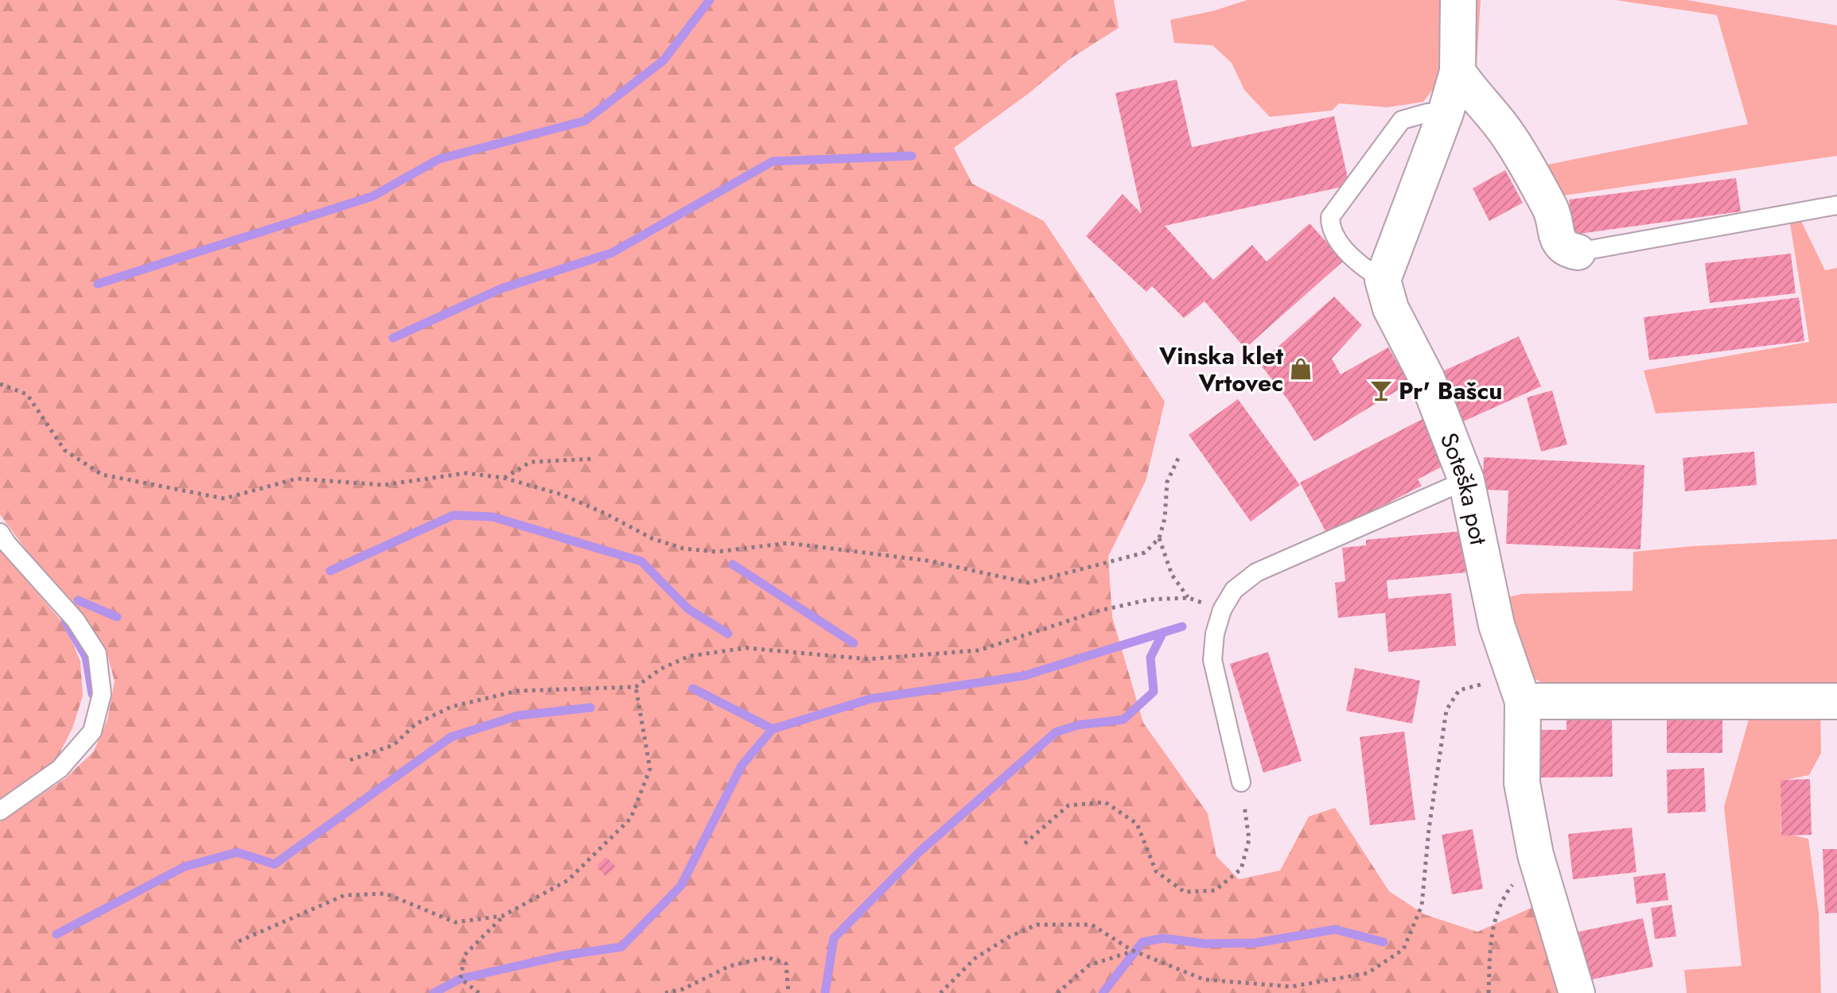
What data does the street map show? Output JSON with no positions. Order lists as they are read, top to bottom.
{
  "streets": {
    "street": ["Soteška pot"]
  },
  "places": {
    "shop": ["Vinska klet Vrtovec"],
    "bar": ["Pr' Bašcu"]
  }
}
